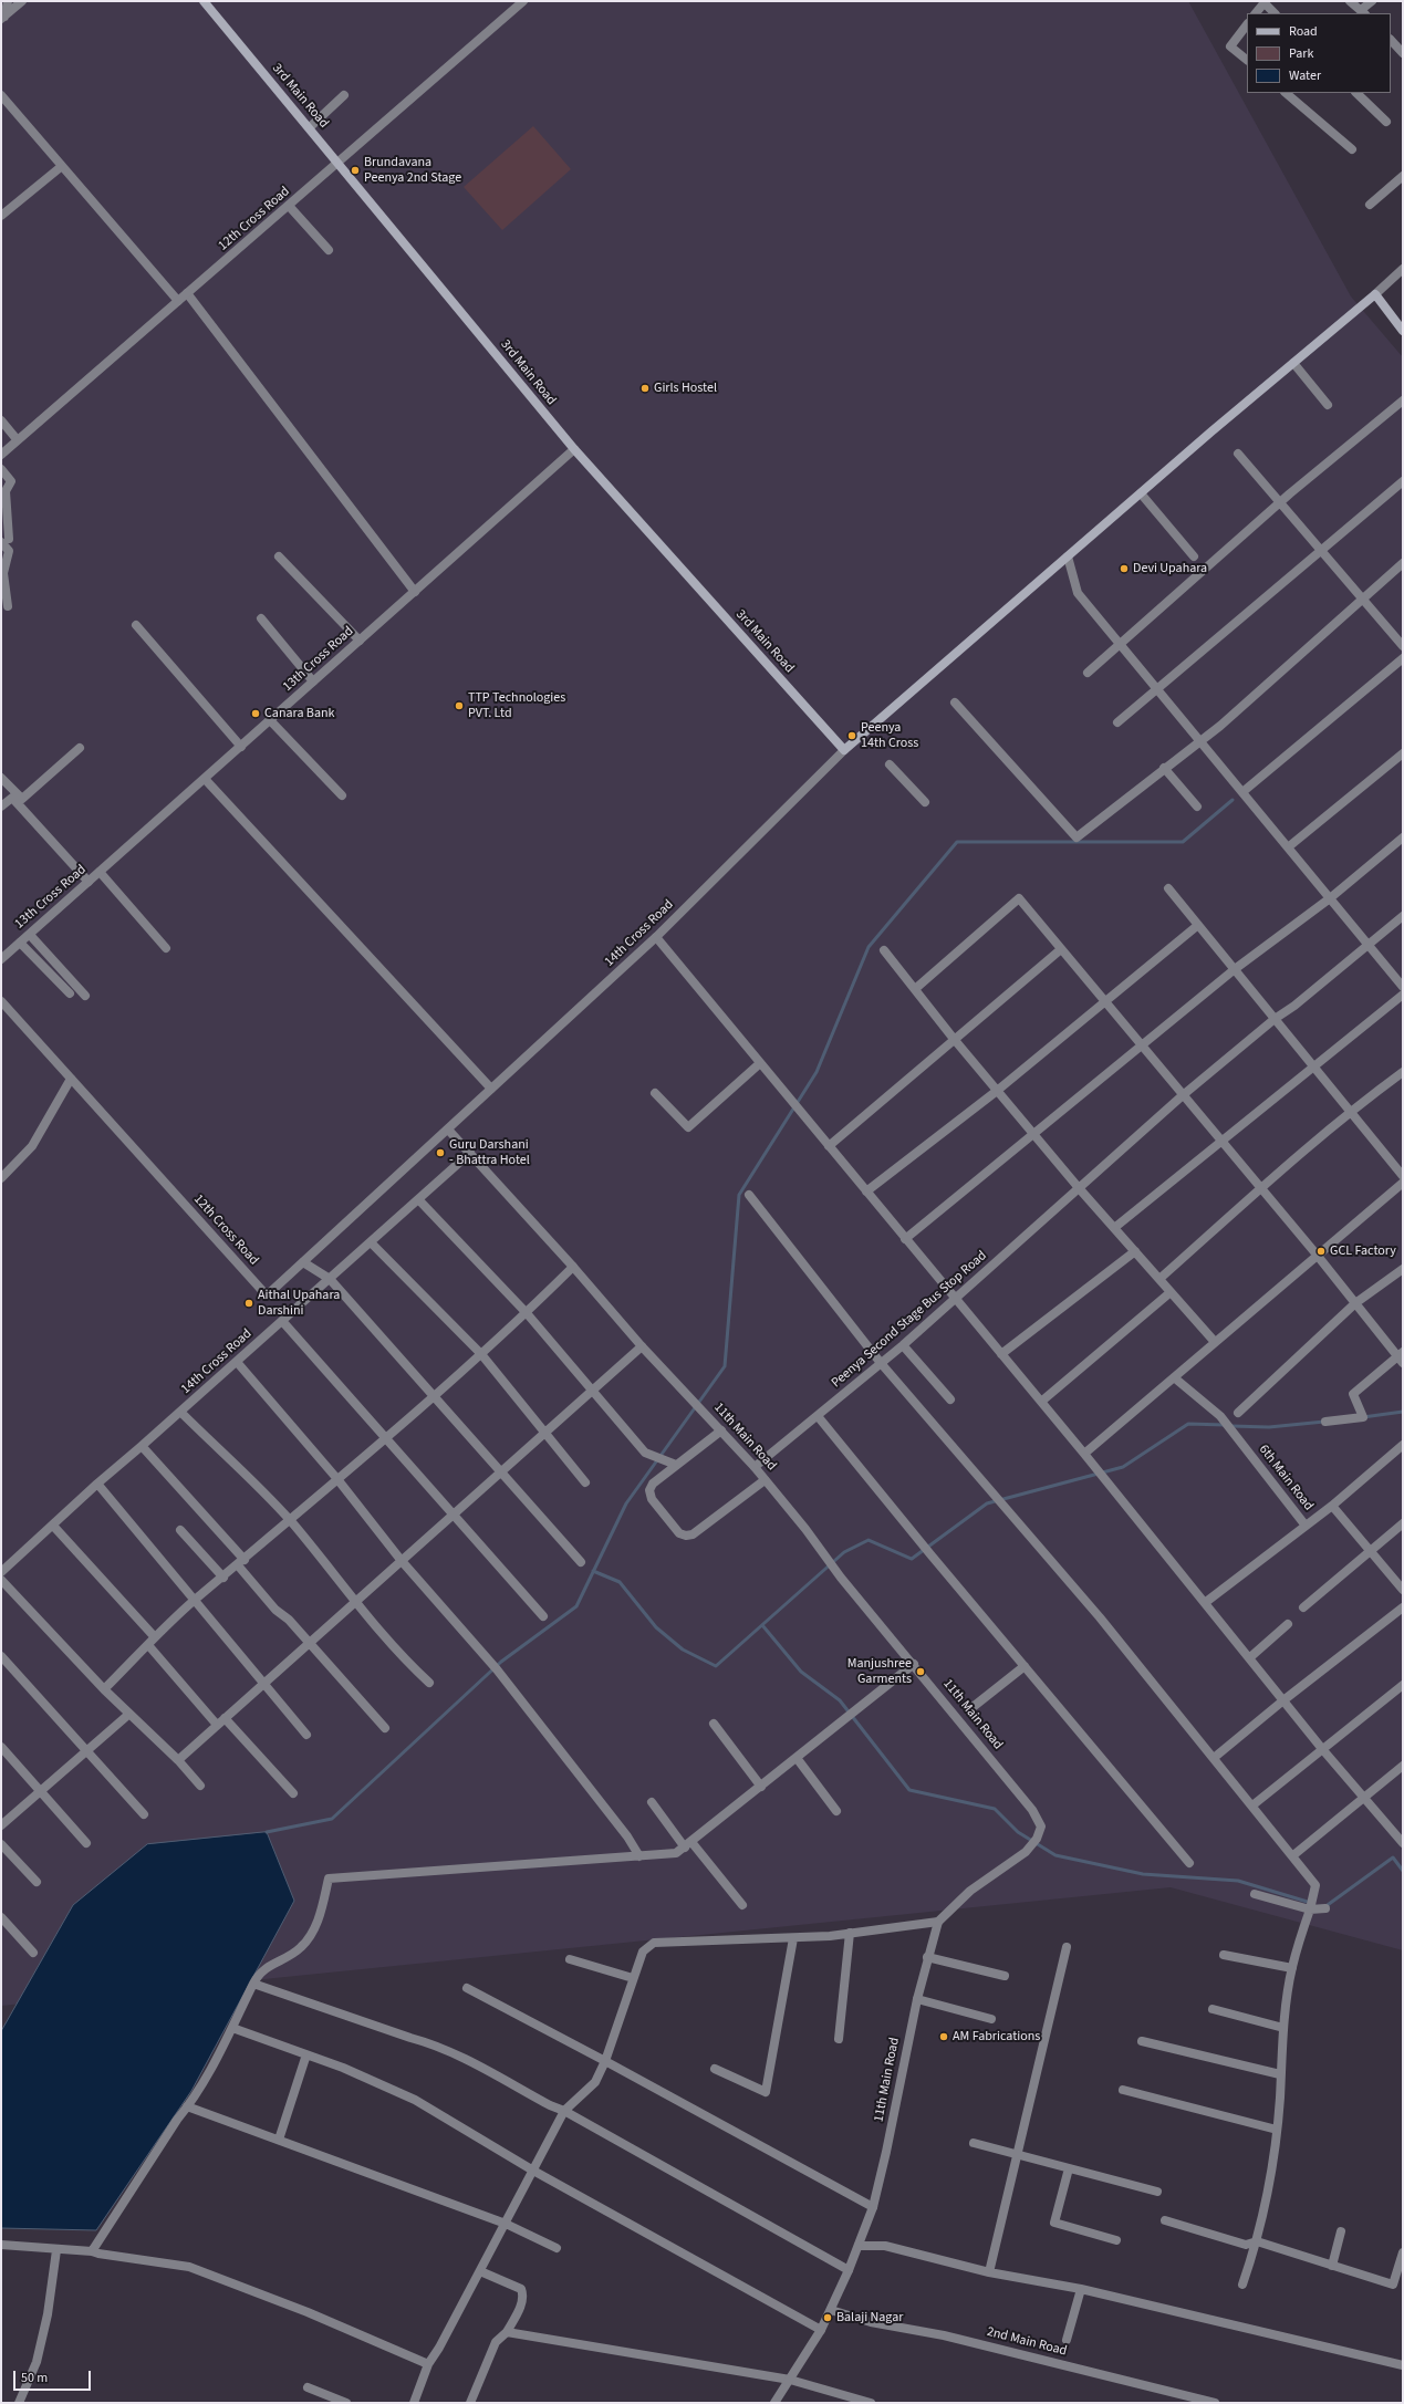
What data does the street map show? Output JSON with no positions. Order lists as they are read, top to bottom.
{
  "streets": {
    "main road": ["3rd Main Road"],
    "street": [
      "12th Cross Road",
      "13th Cross Road",
      "14th Cross Road",
      "Peenya Second Stage Bus Stop Road",
      "11th Main Road",
      "6th Main Road",
      "2nd Main Road"
    ]
  },
  "crossings": [
    ["3rd Main Road", "12th Cross Road"],
    ["3rd Main Road", "13th Cross Road"],
    ["3rd Main Road", "14th Cross Road"],
    ["12th Cross Road", "14th Cross Road"],
    ["12th Cross Road", "11th Main Road"],
    ["14th Cross Road", "11th Main Road"],
    ["Peenya Second Stage Bus Stop Road", "11th Main Road"],
    ["11th Main Road", "2nd Main Road"]
  ],
  "places": [
    "Brundavana Peenya 2nd Stage",
    "Girls Hostel",
    "Devi Upahara",
    "TTP Technologies PVT. Ltd",
    "Canara Bank",
    "Peenya 14th Cross",
    "Guru Darshani - Bhattra Hotel",
    "GCL Factory",
    "Aithal Upahara Darshini",
    "Manjushree Garments",
    "AM Fabrications",
    "Balaji Nagar"
  ],
  "legend": ["Road", "Park", "Water"],
  "scale_bar": "50 m"
}
